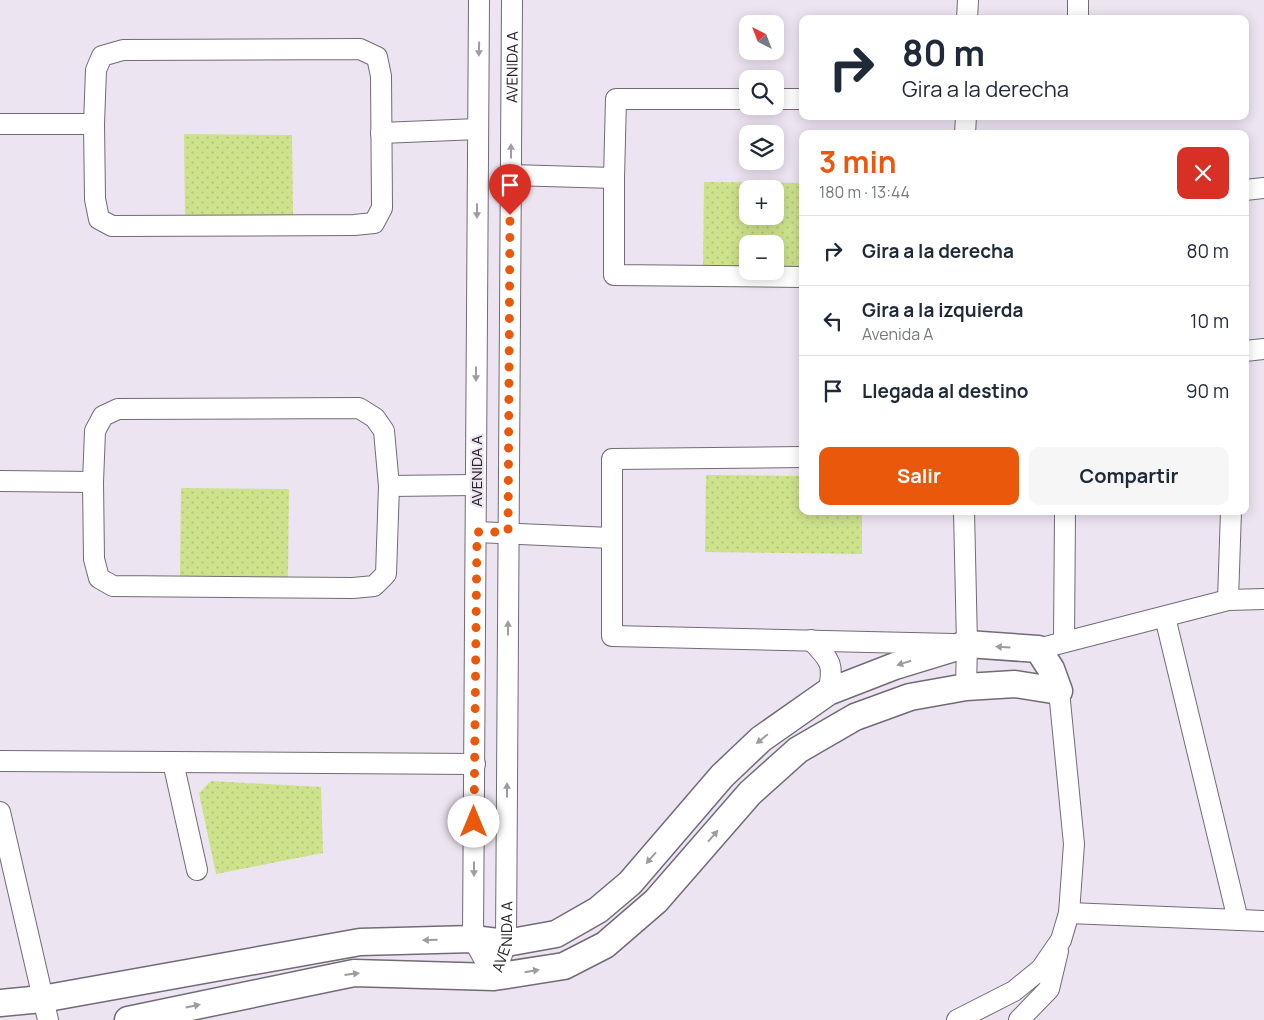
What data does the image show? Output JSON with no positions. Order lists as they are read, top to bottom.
{
  "streets": {
    "street": ["AVENIDA A"]
  },
  "north": "top left",
  "page": {
    "map_buttons": ["+", "−"],
    "turn": ["80 m", "Gira a la derecha"],
    "heading": ["3 min", "180 m · 13:44"],
    "list": [
      {
        "name": "Gira a la derecha",
        "value": "80 m"
      },
      {
        "name": "Gira a la izquierda",
        "note": "Avenida A",
        "value": "10 m"
      },
      {
        "name": "Llegada al destino",
        "value": "90 m"
      }
    ],
    "buttons": ["Salir", "Compartir"]
  }
}
